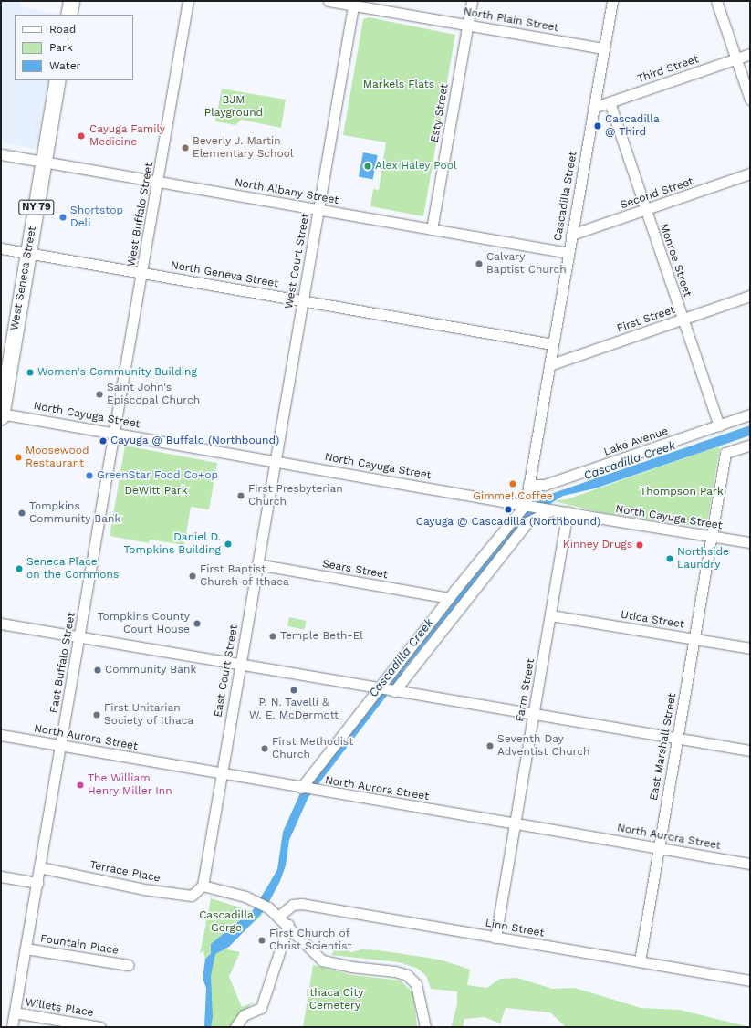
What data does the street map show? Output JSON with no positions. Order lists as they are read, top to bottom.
{
  "streets": {
    "highway": ["NY 79", "West Seneca Street"],
    "street": [
      "North Plain Street",
      "Third Street",
      "Esty Street",
      "North Albany Street",
      "Second Street",
      "Cascadilla Street",
      "West Buffalo Street",
      "Monroe Street",
      "West Court Street",
      "North Geneva Street",
      "First Street",
      "North Cayuga Street",
      "Lake Avenue",
      "Sears Street",
      "Utica Street",
      "East Buffalo Street",
      "East Court Street",
      "Farm Street",
      "North Aurora Street",
      "East Marshall Street",
      "Terrace Place",
      "Linn Street",
      "Fountain Place",
      "Willets Place"
    ]
  },
  "crossings": [
    ["North Plain Street", "Esty Street"],
    ["North Plain Street", "Cascadilla Street"],
    ["North Plain Street", "West Court Street"],
    ["Third Street", "Cascadilla Street"],
    ["Third Street", "Monroe Street"],
    ["Esty Street", "North Albany Street"],
    ["North Albany Street", "Cascadilla Street"],
    ["North Albany Street", "West Buffalo Street"],
    ["North Albany Street", "West Court Street"],
    ["North Albany Street", "West Seneca Street"],
    ["Second Street", "Cascadilla Street"],
    ["Second Street", "Monroe Street"],
    ["Cascadilla Street", "North Geneva Street"],
    ["Cascadilla Street", "First Street"],
    ["Cascadilla Street", "North Cayuga Street"],
    ["Cascadilla Street", "Lake Avenue"],
    ["West Buffalo Street", "North Geneva Street"],
    ["West Buffalo Street", "North Cayuga Street"],
    ["West Buffalo Street", "East Buffalo Street"],
    ["Monroe Street", "First Street"],
    ["Monroe Street", "Lake Avenue"],
    ["West Court Street", "North Geneva Street"],
    ["West Court Street", "North Cayuga Street"],
    ["West Court Street", "East Court Street"],
    ["North Geneva Street", "West Seneca Street"],
    ["West Seneca Street", "North Cayuga Street"],
    ["North Cayuga Street", "East Buffalo Street"],
    ["North Cayuga Street", "East Court Street"],
    ["North Cayuga Street", "Farm Street"],
    ["North Cayuga Street", "East Marshall Street"],
    ["Sears Street", "East Court Street"],
    ["Utica Street", "Farm Street"],
    ["Utica Street", "East Marshall Street"],
    ["East Buffalo Street", "North Aurora Street"],
    ["East Buffalo Street", "Terrace Place"],
    ["East Buffalo Street", "Fountain Place"],
    ["East Buffalo Street", "Willets Place"],
    ["East Court Street", "North Aurora Street"],
    ["East Court Street", "Terrace Place"],
    ["Farm Street", "North Aurora Street"],
    ["Farm Street", "Linn Street"],
    ["North Aurora Street", "East Marshall Street"],
    ["East Marshall Street", "Linn Street"]
  ],
  "water": ["Cascadilla Creek"],
  "parks": [
    "Markels Flats",
    "BJM Playground",
    "DeWitt Park",
    "Thompson Park",
    "Cascadilla Gorge",
    "Ithaca City Cemetery"
  ],
  "places": [
    "Cascadilla @ Third",
    "Cayuga Family Medicine",
    "Beverly J. Martin Elementary School",
    "Alex Haley Pool",
    "Shortstop Deli",
    "Calvary Baptist Church",
    "Women's Community Building",
    "Saint John's Episcopal Church",
    "Cayuga @ Buffalo (Northbound)",
    "Moosewood Restaurant",
    "GreenStar Food Co+op",
    "Gimme! Coffee",
    "First Presbyterian Church",
    "Cayuga @ Cascadilla (Northbound)",
    "Tompkins Community Bank",
    "Daniel D. Tompkins Building",
    "Kinney Drugs",
    "Northside Laundry",
    "Seneca Place on the Commons",
    "First Baptist Church of Ithaca",
    "Tompkins County Court House",
    "Temple Beth-El",
    "Community Bank",
    "P. N. Tavelli & W. E. McDermott",
    "First Unitarian Society of Ithaca",
    "Seventh Day Adventist Church",
    "First Methodist Church",
    "The William Henry Miller Inn",
    "First Church of Christ Scientist"
  ],
  "legend": ["Road", "Park", "Water"]
}
